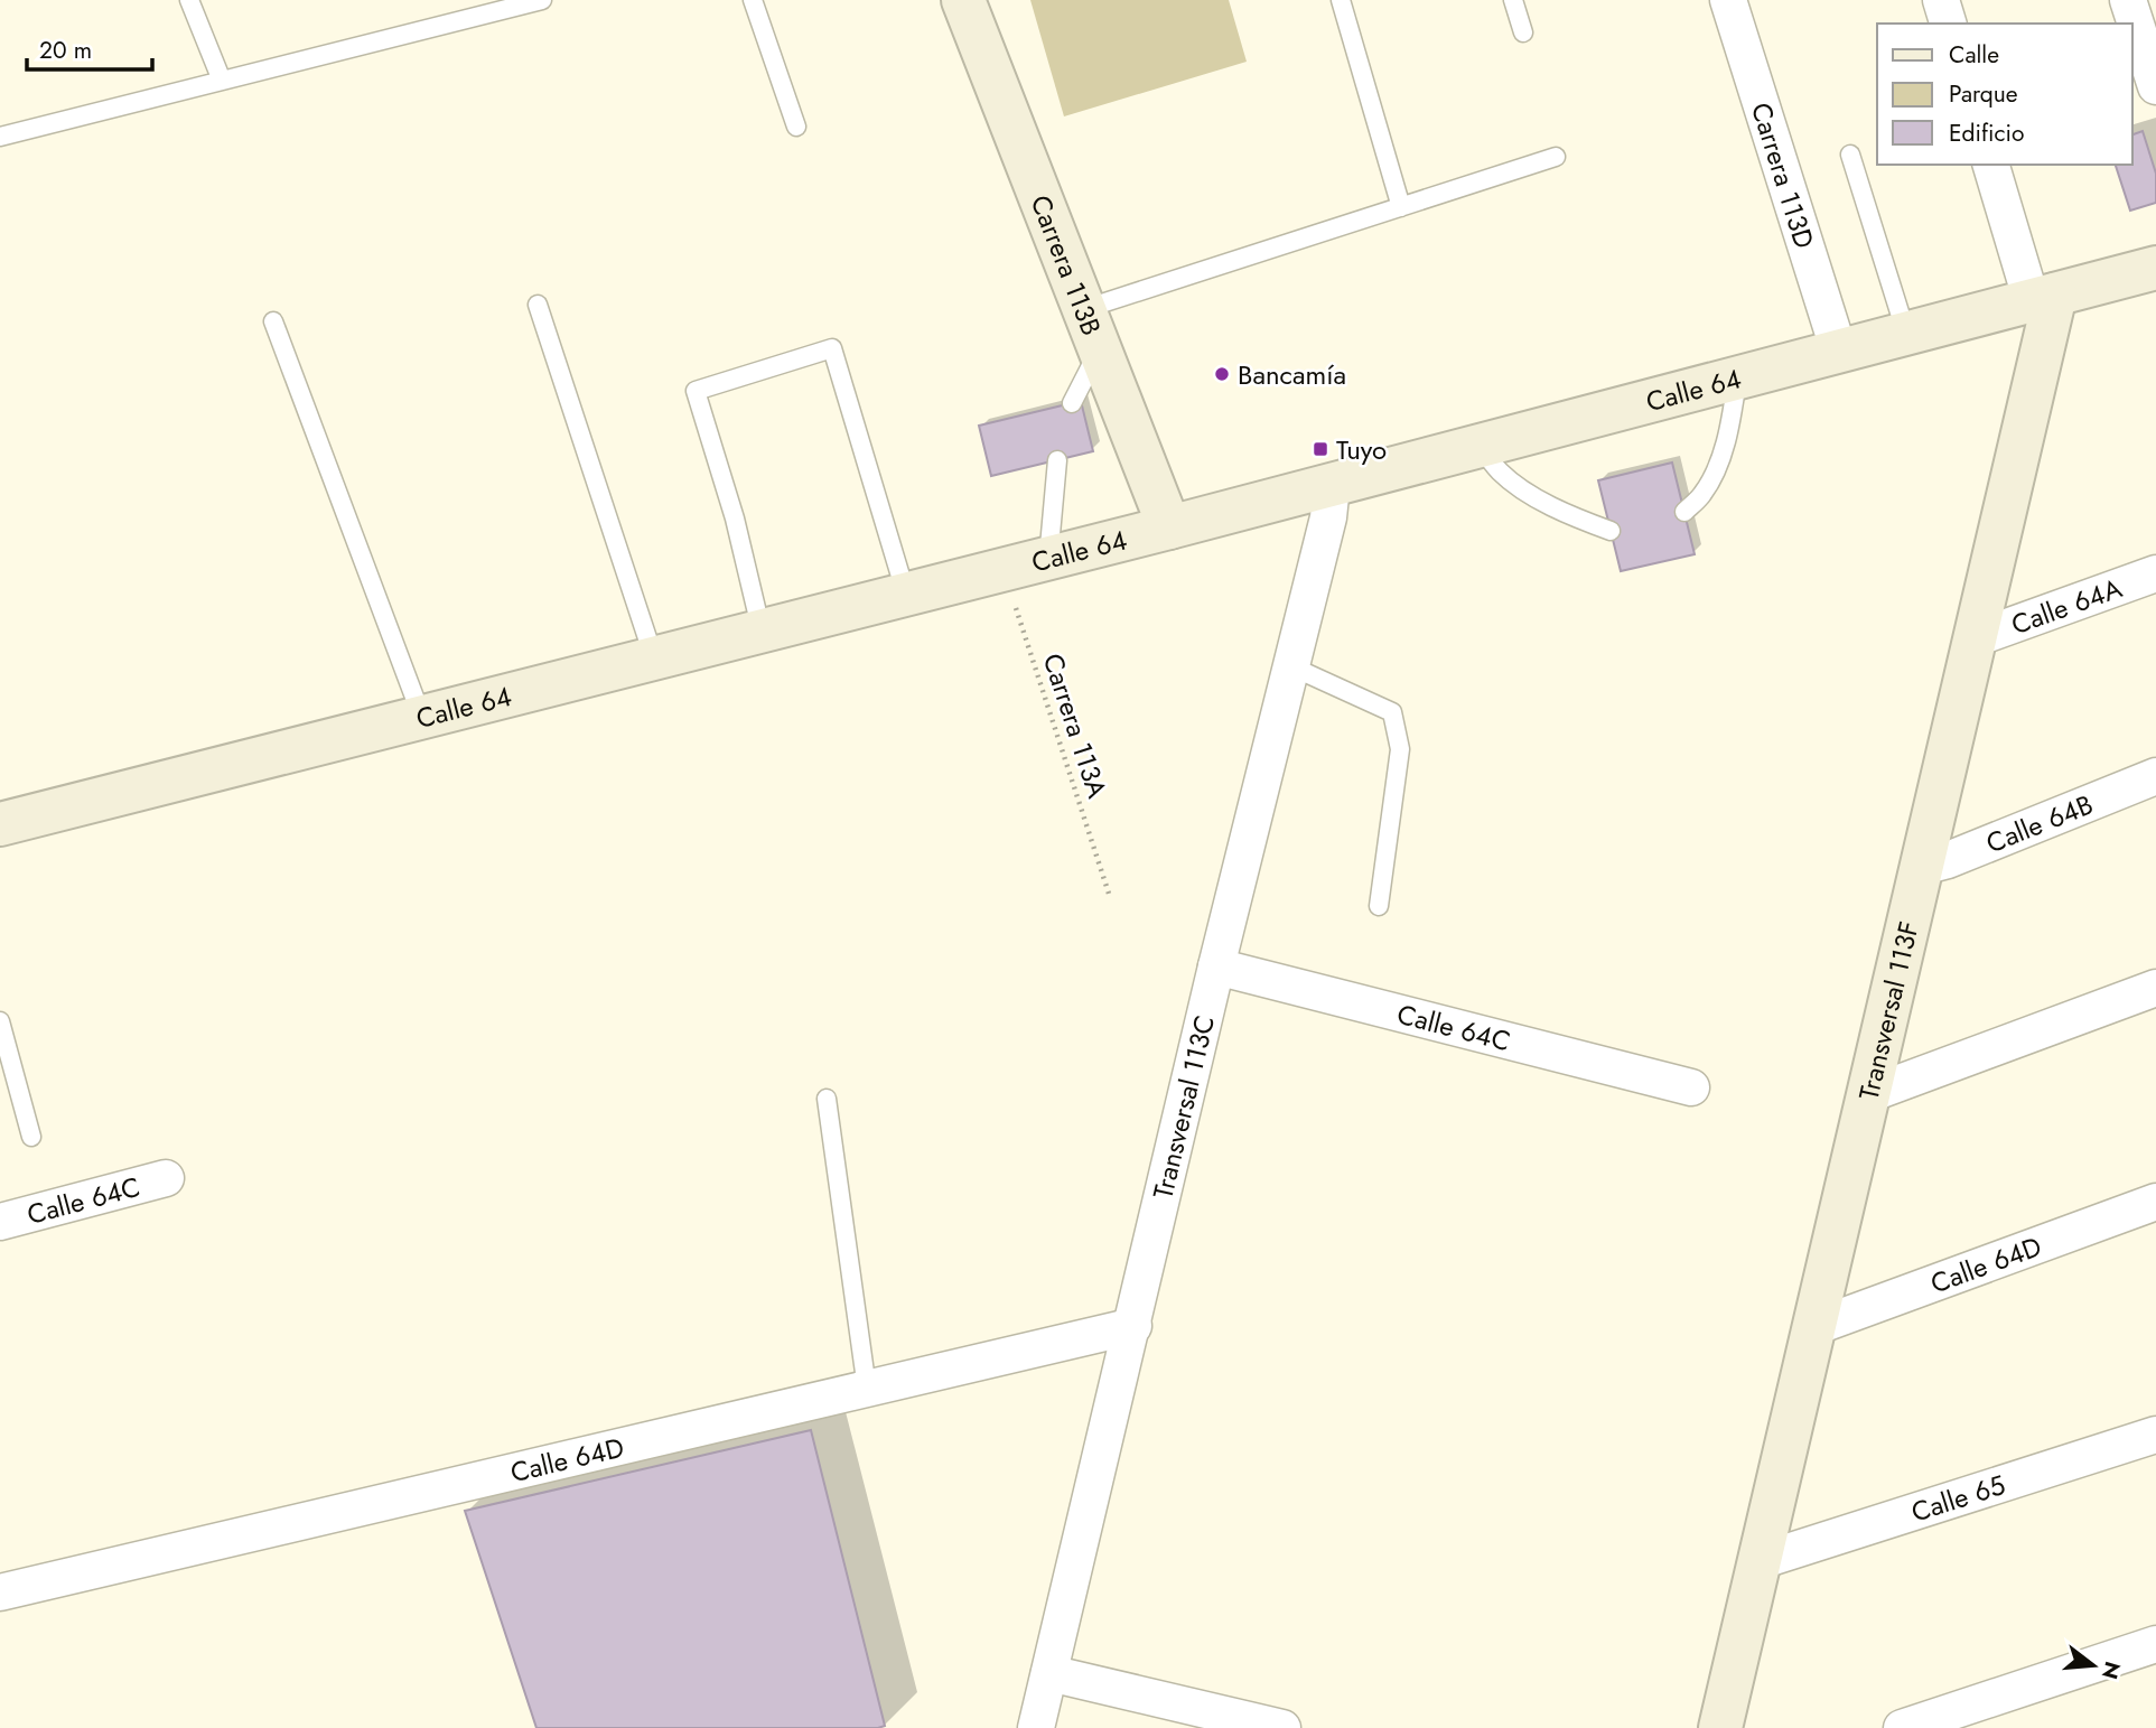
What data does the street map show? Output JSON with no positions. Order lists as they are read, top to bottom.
{
  "streets": {
    "street": [
      "Carrera 113D",
      "Carrera 113B",
      "Calle 64",
      "Calle 64A",
      "Calle 64B",
      "Transversal 113F",
      "Calle 64C",
      "Transversal 113C",
      "Calle 64D",
      "Calle 65"
    ],
    "path": ["Carrera 113A"]
  },
  "crossings": [
    ["Carrera 113D", "Calle 64"],
    ["Carrera 113B", "Calle 64"],
    ["Calle 64", "Carrera 113A"],
    ["Calle 64", "Transversal 113F"],
    ["Calle 64", "Transversal 113C"],
    ["Calle 64A", "Transversal 113F"],
    ["Calle 64B", "Transversal 113F"],
    ["Transversal 113F", "Calle 64D"],
    ["Transversal 113F", "Calle 65"],
    ["Calle 64C", "Transversal 113C"],
    ["Transversal 113C", "Calle 64D"]
  ],
  "places": {
    "other": ["Bancamía"],
    "transit": ["Tuyo"]
  },
  "legend": ["Calle", "Parque", "Edificio"],
  "scale_bar": "20 m",
  "north": "right"
}
